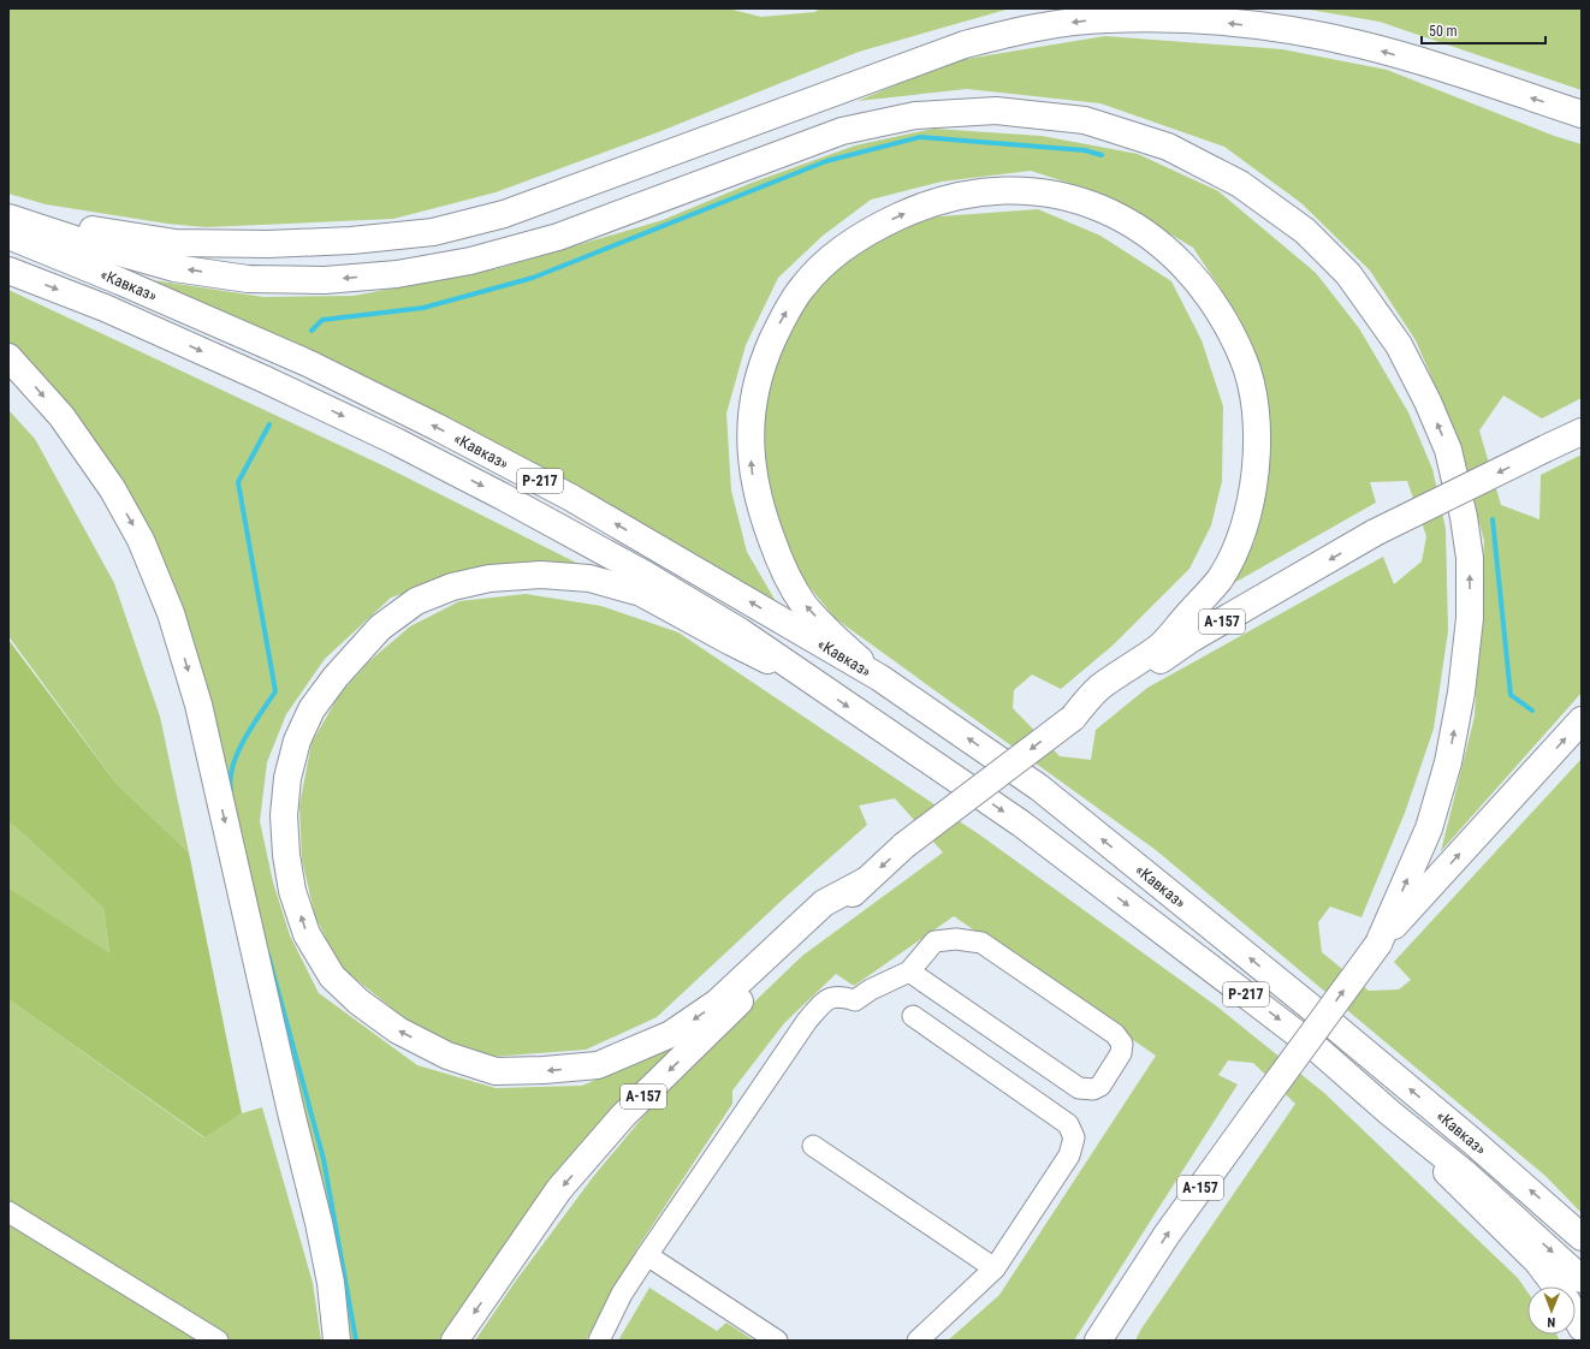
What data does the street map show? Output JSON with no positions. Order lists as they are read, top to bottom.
{
  "streets": {
    "main road": ["«Кавказ»", "Р-217", "А-157"]
  },
  "scale_bar": "50 m",
  "north": "bottom"
}
